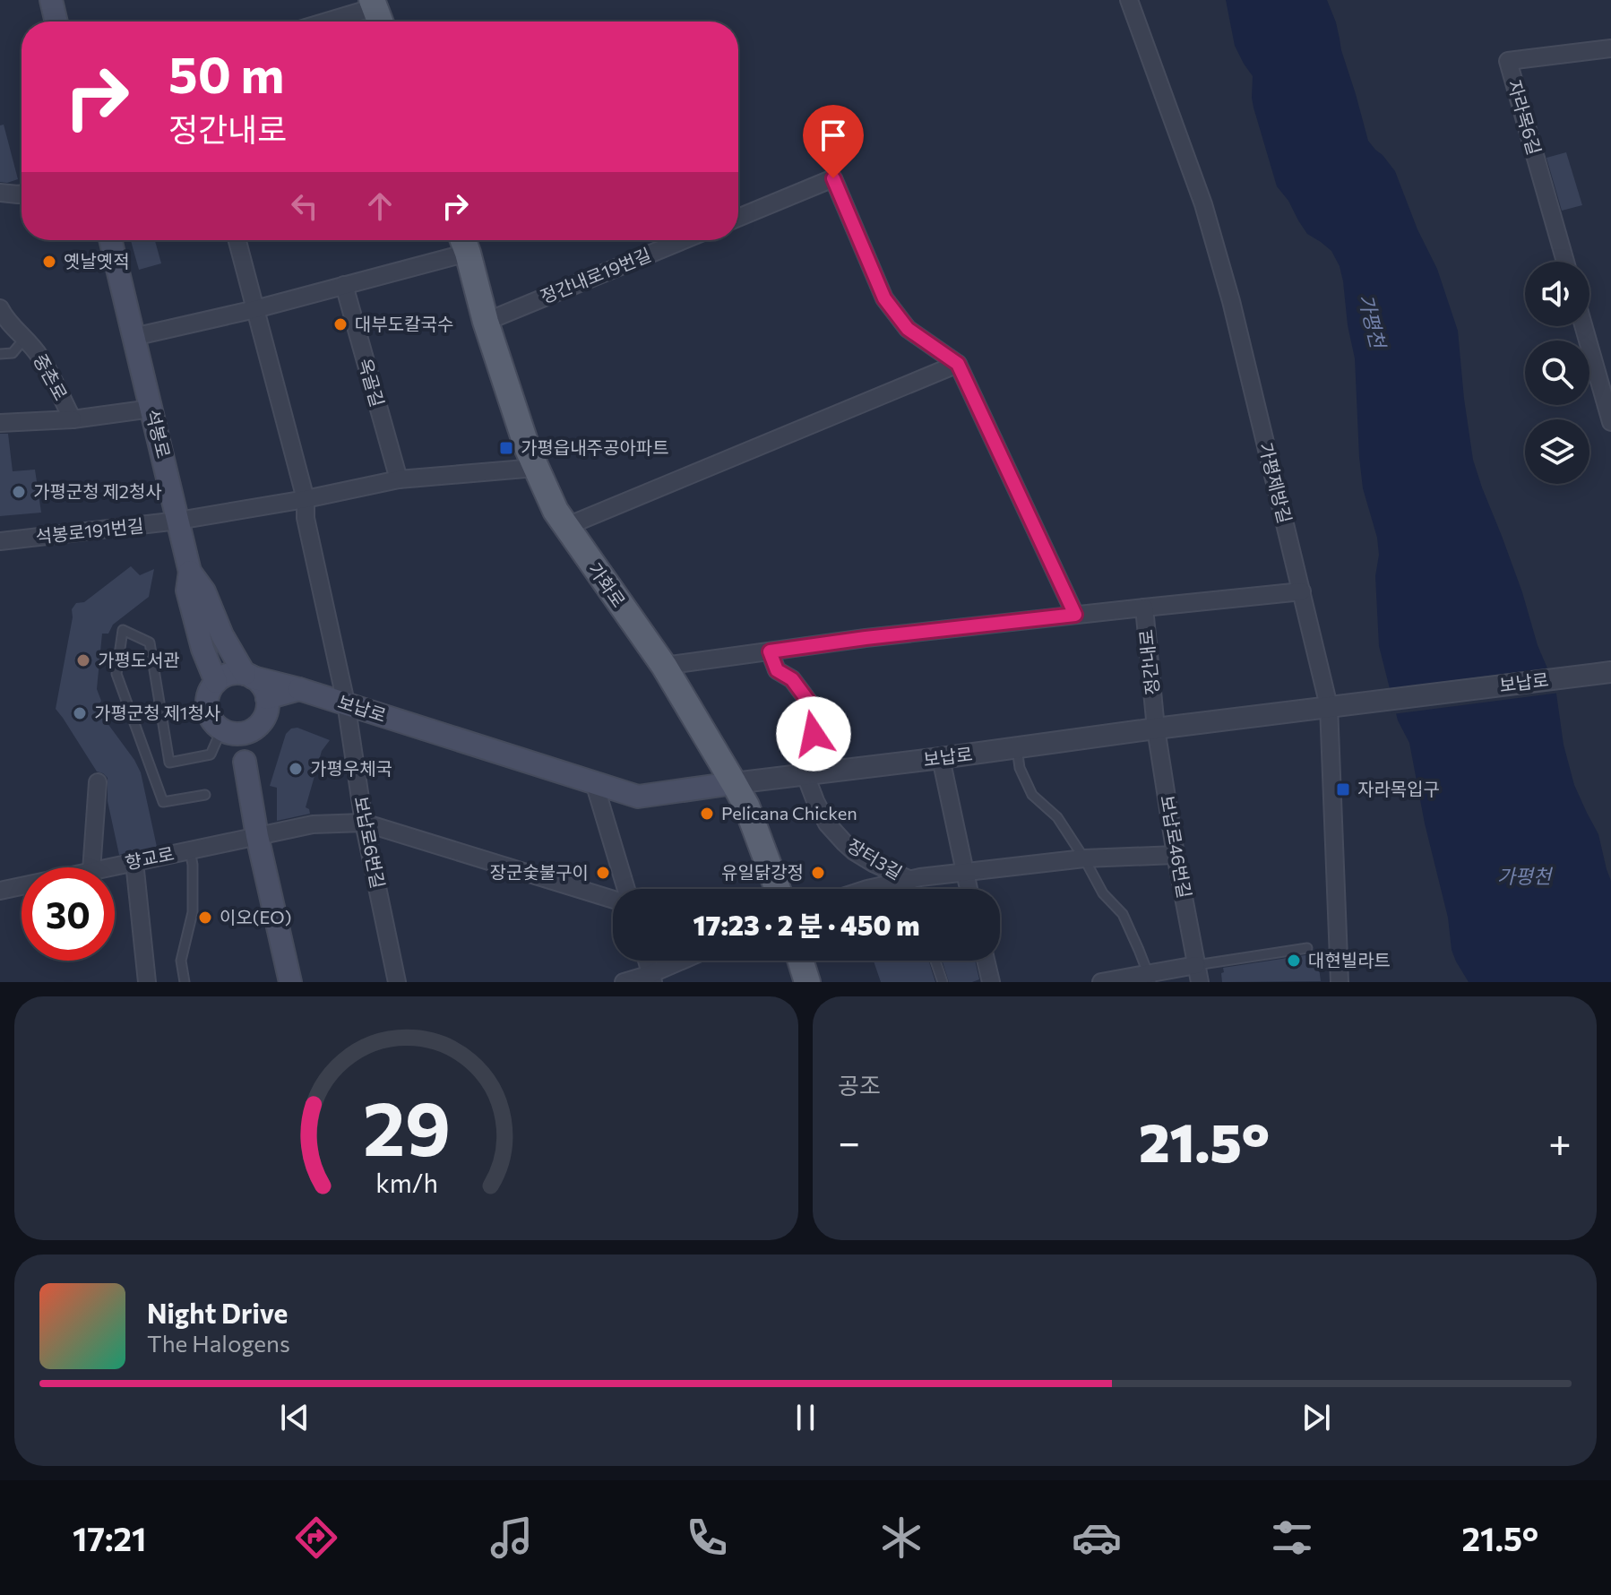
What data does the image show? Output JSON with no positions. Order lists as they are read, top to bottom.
{
  "streets": {
    "main road": ["석봉로", "가화로", "보납로"],
    "street": [
      "자라목6길",
      "정간내로19번길",
      "중촌로",
      "옥골길",
      "가평제방길",
      "석봉로191번길",
      "정간내로",
      "보납로6번길",
      "보납로46번길",
      "향교로",
      "장터3길"
    ]
  },
  "crossings": [
    ["정간내로19번길", "가화로"],
    ["중촌로", "석봉로"],
    ["옥골길", "가화로"],
    ["석봉로", "석봉로191번길"],
    ["가평제방길", "보납로"],
    ["가화로", "정간내로"],
    ["가화로", "보납로"],
    ["정간내로", "보납로"],
    ["정간내로", "보납로46번길"],
    ["보납로", "보납로6번길"],
    ["보납로", "보납로46번길"],
    ["보납로", "장터3길"],
    ["보납로6번길", "향교로"],
    ["보납로46번길", "장터3길"]
  ],
  "water": ["가평천"],
  "places": {
    "other": [
      "옛날옛적",
      "대부도칼국수",
      "가평군청 제2청사",
      "가평도서관",
      "가평군청 제1청사",
      "가평우체국",
      "Pelicana Chicken",
      "장군숯불구이",
      "유일닭강정",
      "이오(EO)",
      "대현빌라트"
    ],
    "transit": ["가평읍내주공아파트", "자라목입구"]
  },
  "page": {
    "turn": ["50 m", "정간내로"],
    "limit": "30",
    "trip": "17:23 · 2 분 · 450 m",
    "tile": "공조",
    "heat": ["−", "21.5°", "+"],
    "song": ["Night Drive", "The Halogens"],
    "tabs": ["17:21", "21.5°"],
    "gauge": ["29", "km/h"]
  }
}
